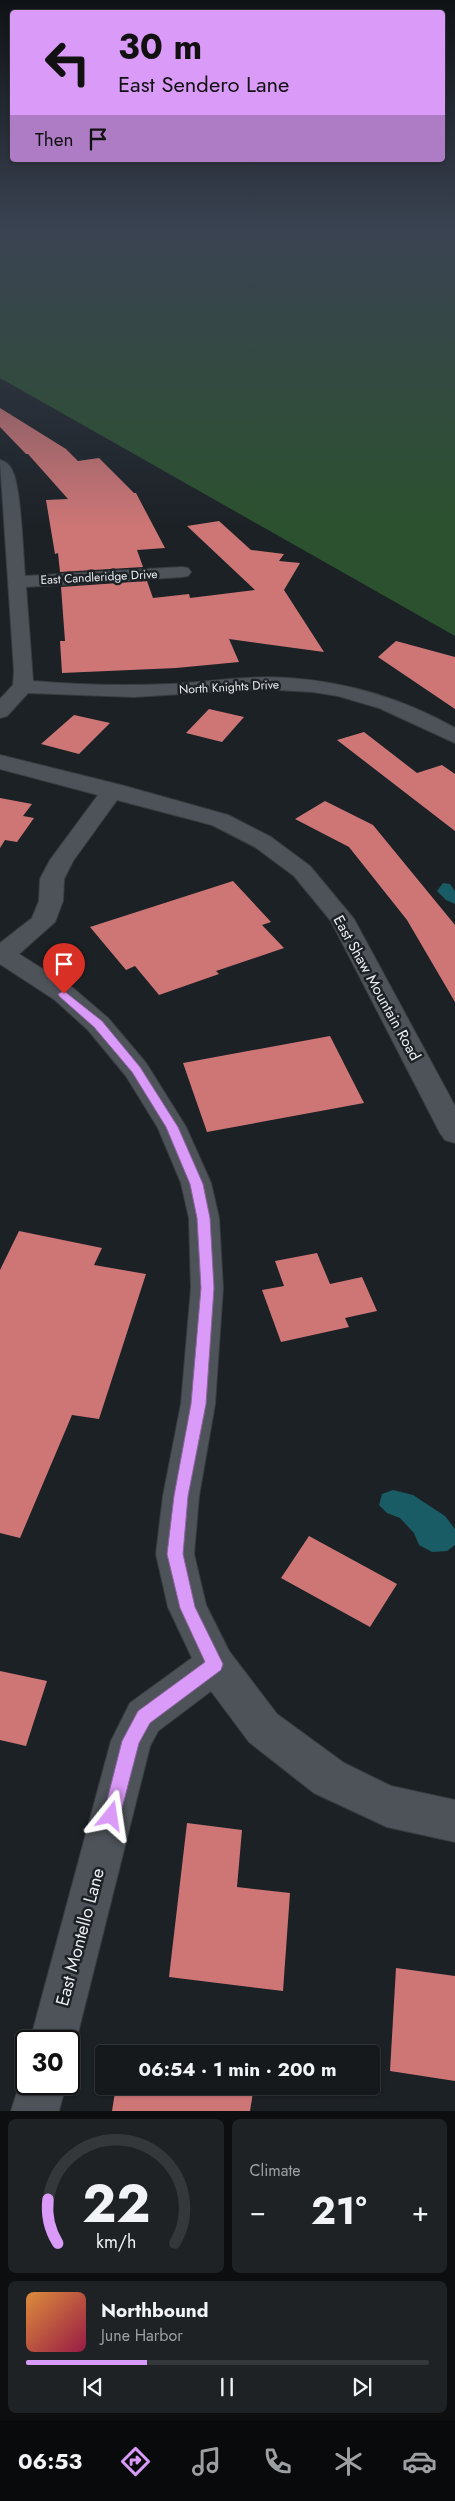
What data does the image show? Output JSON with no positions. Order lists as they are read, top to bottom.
{
  "streets": {
    "street": [
      "East Candleridge Drive",
      "North Knights Drive",
      "East Shaw Mountain Road",
      "East Montello Lane"
    ]
  },
  "page": {
    "turn": ["30 m", "East Sendero Lane"],
    "then": "Then",
    "limit": "30",
    "trip": "06:54 · 1 min · 200 m",
    "tile": "Climate",
    "heat": ["−", "21°", "+"],
    "song": ["Northbound", "June Harbor"],
    "tabs": "06:53",
    "gauge": ["22", "km/h"]
  }
}
